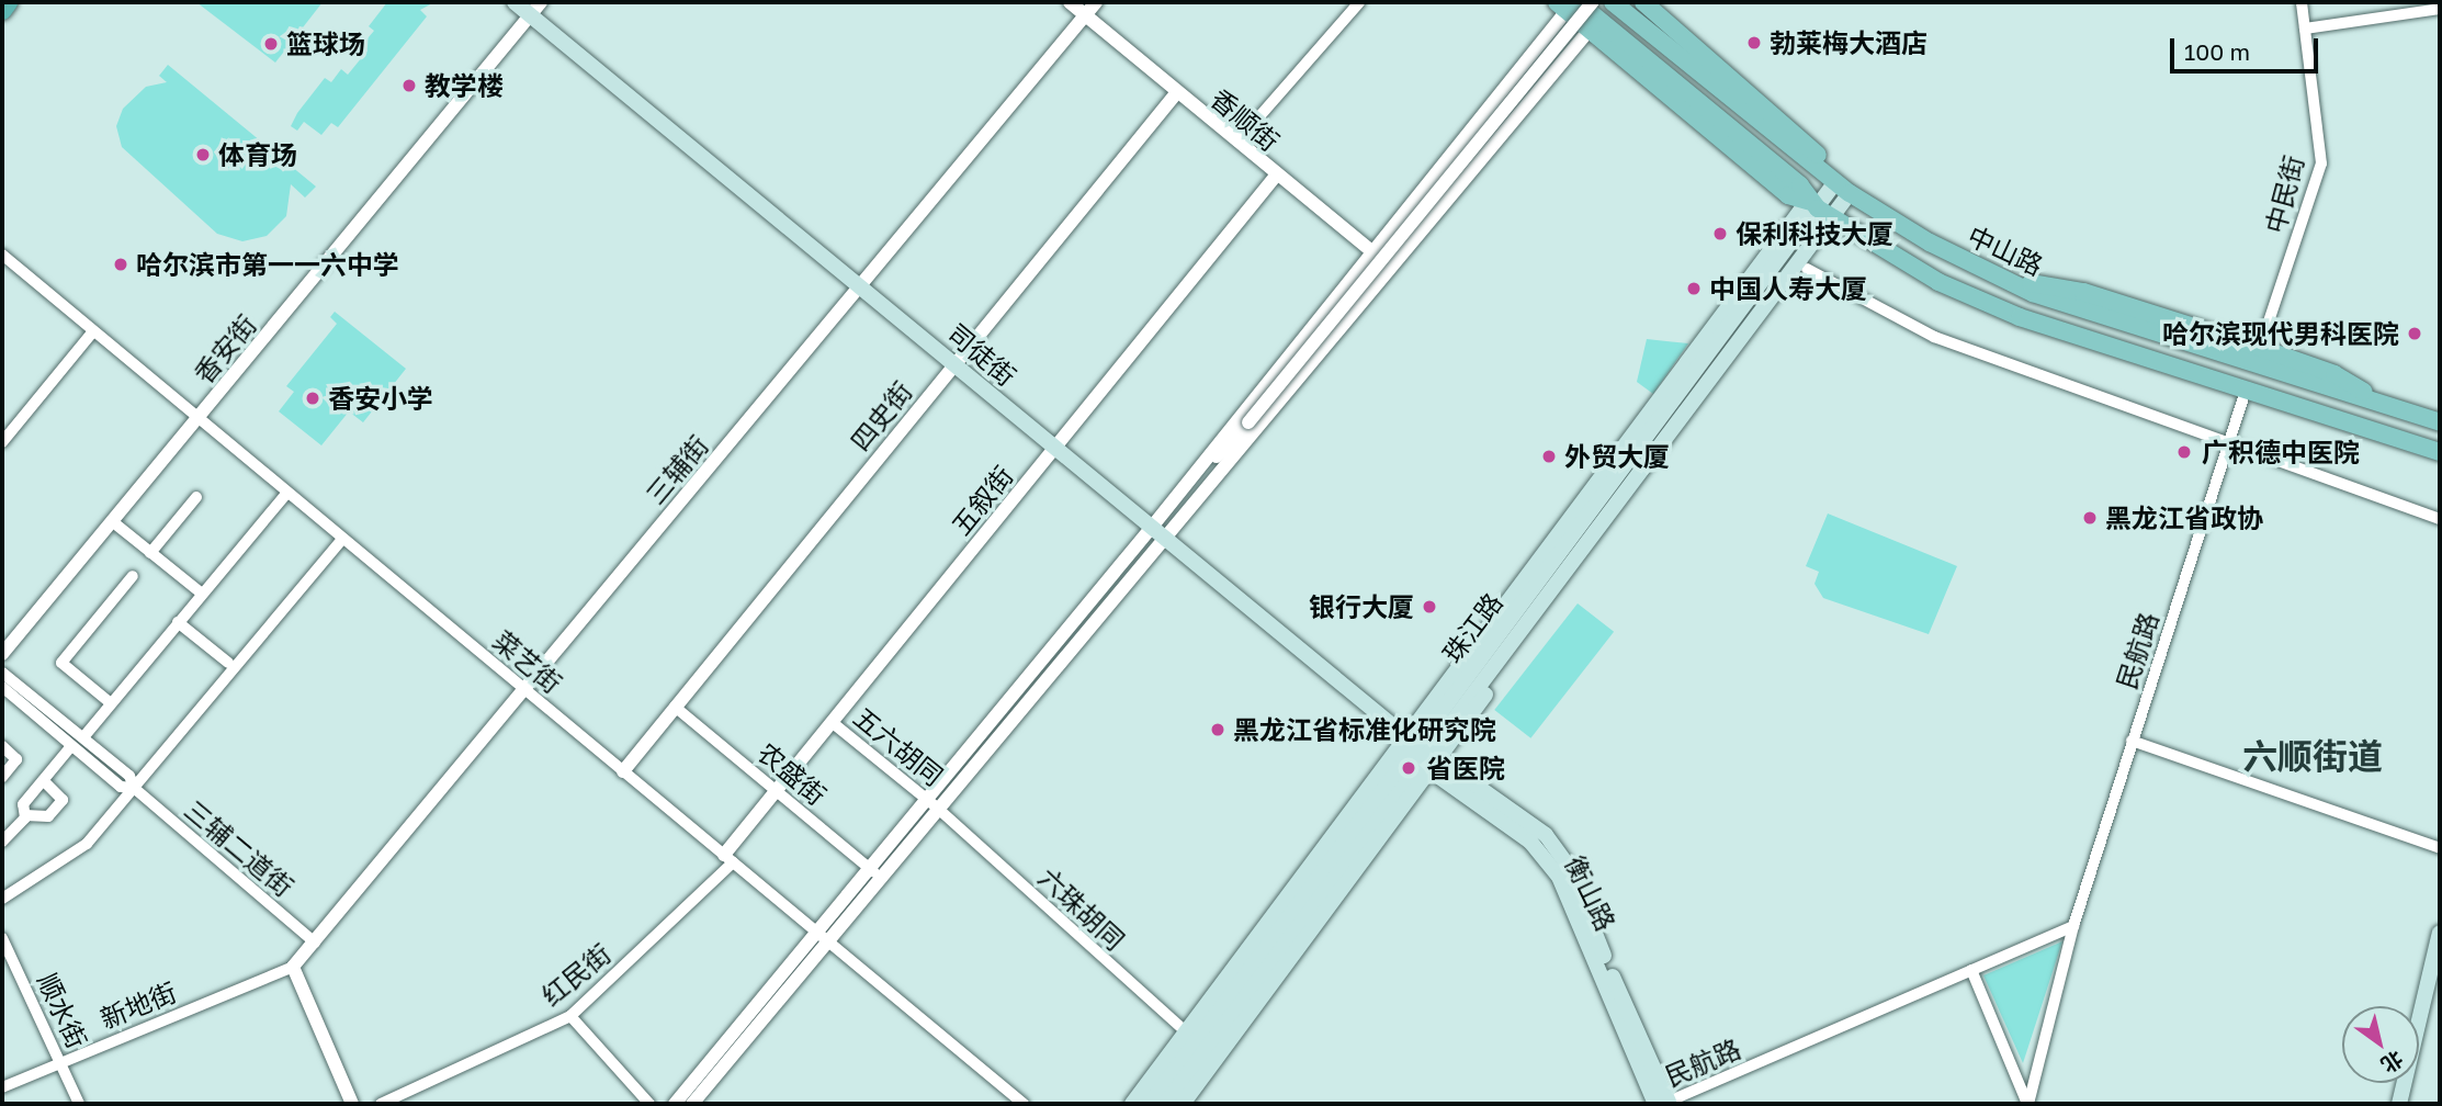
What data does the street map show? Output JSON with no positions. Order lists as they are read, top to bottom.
{
  "streets": {
    "main road": [
      "中山路",
      "司徒街",
      "珠江路",
      "衡山路"
    ],
    "street": [
      "香顺街",
      "中民街",
      "香安街",
      "四史街",
      "三辅街",
      "五叙街",
      "民航路",
      "菜艺街",
      "五六胡同",
      "农盛街",
      "三辅二道街",
      "六珠胡同",
      "红民街",
      "新地街",
      "顺水街"
    ]
  },
  "crossings": [
    ["香顺街", "四史街"],
    ["香顺街", "三辅街"],
    ["香顺街", "五叙街"],
    ["中山路", "珠江路"],
    ["中山路", "民航路"],
    ["香安街", "司徒街"],
    ["香安街", "菜艺街"],
    ["司徒街", "四史街"],
    ["司徒街", "三辅街"],
    ["司徒街", "五叙街"],
    ["司徒街", "珠江路"],
    ["司徒街", "衡山路"],
    ["四史街", "菜艺街"],
    ["四史街", "农盛街"],
    ["三辅街", "菜艺街"],
    ["三辅街", "三辅二道街"],
    ["三辅街", "新地街"],
    ["五叙街", "菜艺街"],
    ["五叙街", "五六胡同"],
    ["五叙街", "农盛街"],
    ["五叙街", "红民街"],
    ["珠江路", "衡山路"],
    ["珠江路", "六珠胡同"],
    ["民航路", "衡山路"],
    ["菜艺街", "红民街"],
    ["五六胡同", "六珠胡同"],
    ["新地街", "顺水街"]
  ],
  "districts": ["六顺街道"],
  "places": [
    "勃莱梅大酒店",
    "篮球场",
    "教学楼",
    "体育场",
    "保利科技大厦",
    "哈尔滨市第一一六中学",
    "中国人寿大厦",
    "哈尔滨现代男科医院",
    "香安小学",
    "广积德中医院",
    "外贸大厦",
    "黑龙江省政协",
    "银行大厦",
    "黑龙江省标准化研究院",
    "省医院"
  ],
  "scale_bar": "100 m",
  "north": "bottom right"
}
